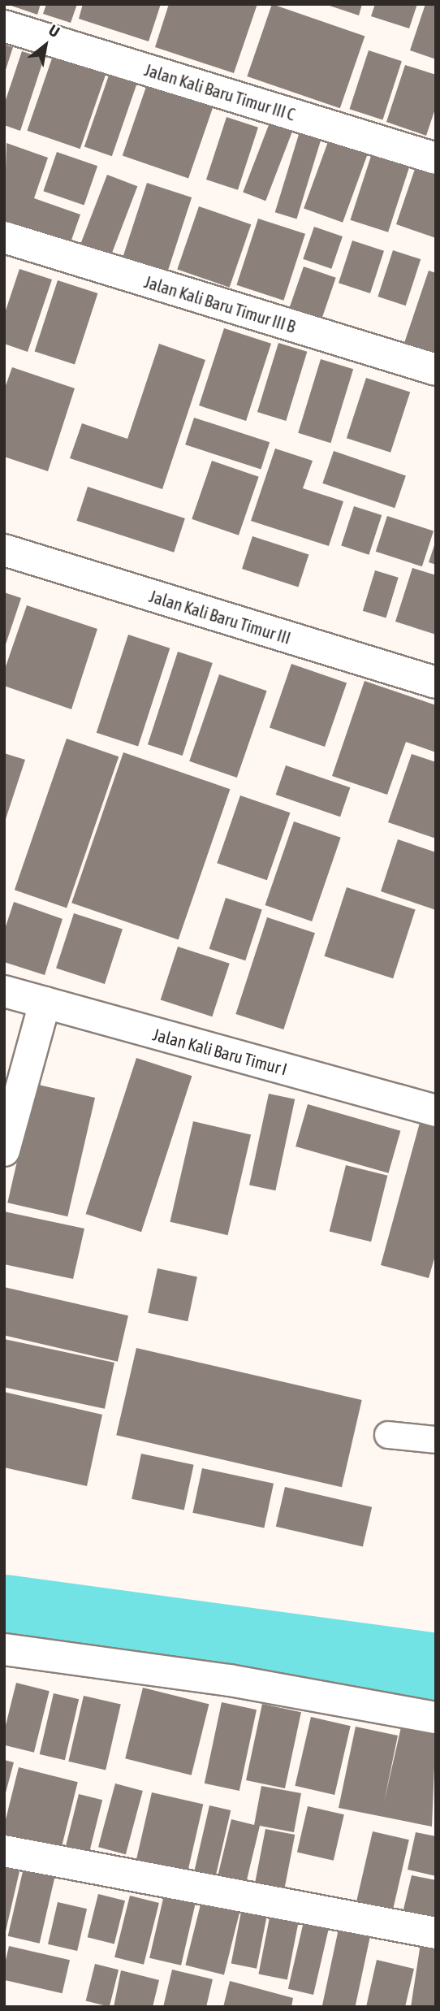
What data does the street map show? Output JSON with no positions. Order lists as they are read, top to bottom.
{
  "streets": {
    "street": [
      "Jalan Kali Baru Timur III C",
      "Jalan Kali Baru Timur III B",
      "Jalan Kali Baru Timur III",
      "Jalan Kali Baru Timur I"
    ]
  },
  "north": "top right"
}
